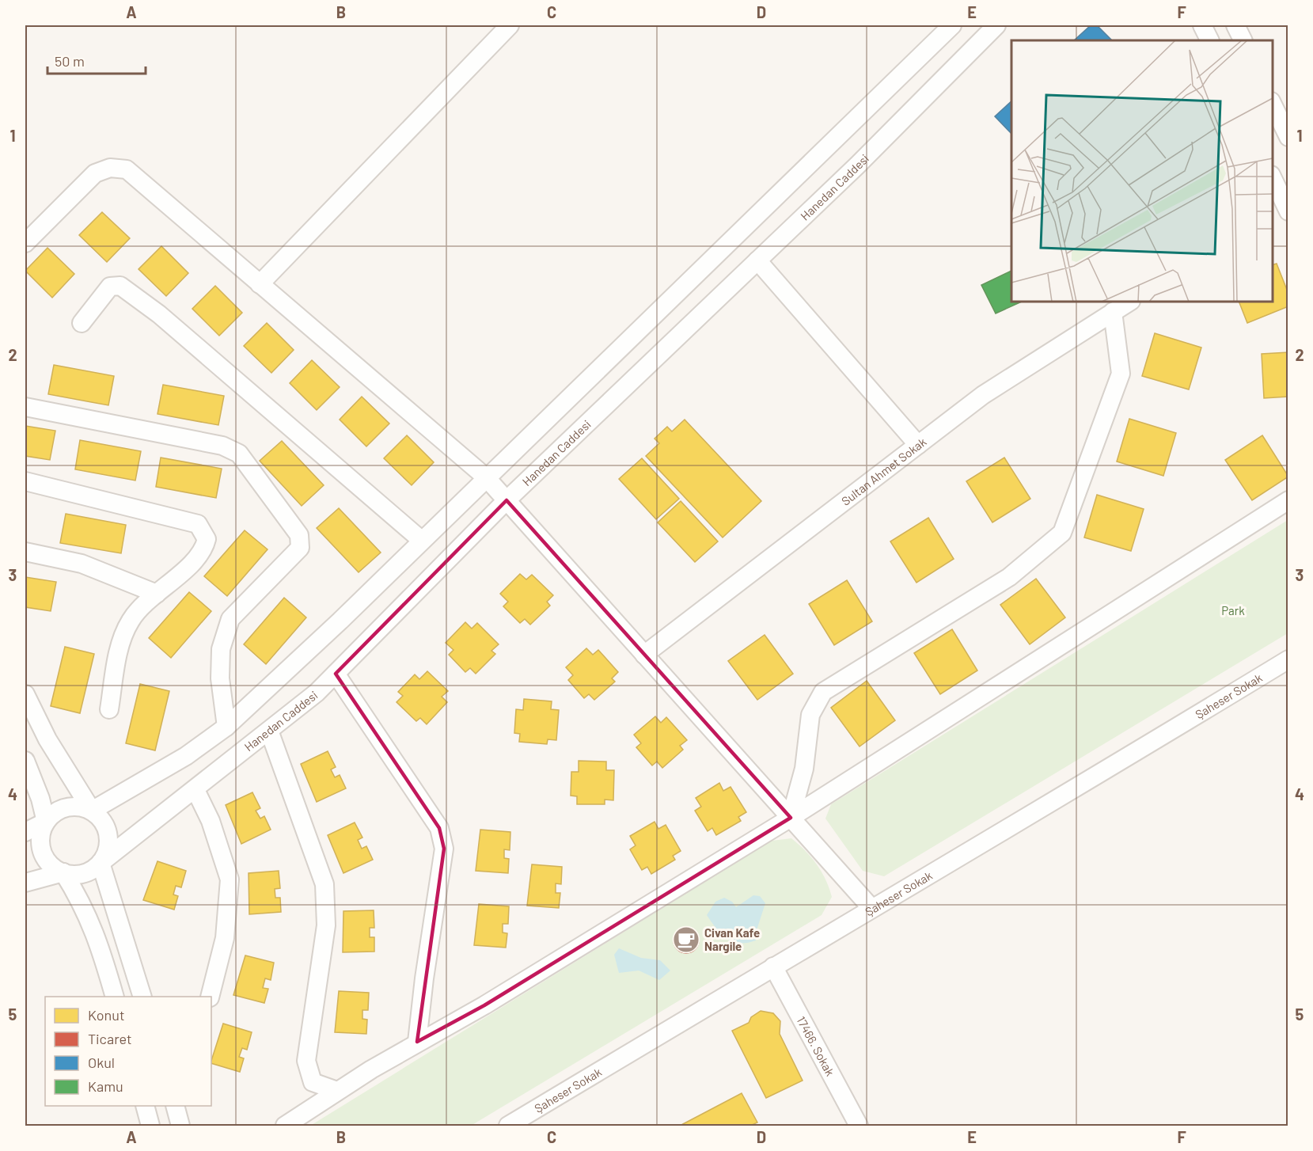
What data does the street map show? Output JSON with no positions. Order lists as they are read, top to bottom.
{
  "streets": {
    "street": [
      "Hanedan Caddesi",
      "Sultan Ahmet Sokak",
      "Şaheser Sokak",
      "17466. Sokak"
    ]
  },
  "crossings": [
    ["Şaheser Sokak", "17466. Sokak"]
  ],
  "parks": ["Park"],
  "places": {
    "cafe": ["Civan Kafe Nargile"]
  },
  "legend": [
    "Konut",
    "Ticaret",
    "Okul",
    "Kamu"
  ],
  "scale_bar": "50 m",
  "grid": {
    "columns": [
      "A",
      "B",
      "C",
      "D",
      "E",
      "F"
    ],
    "rows": [
      "1",
      "2",
      "3",
      "4",
      "5"
    ]
  }
}
